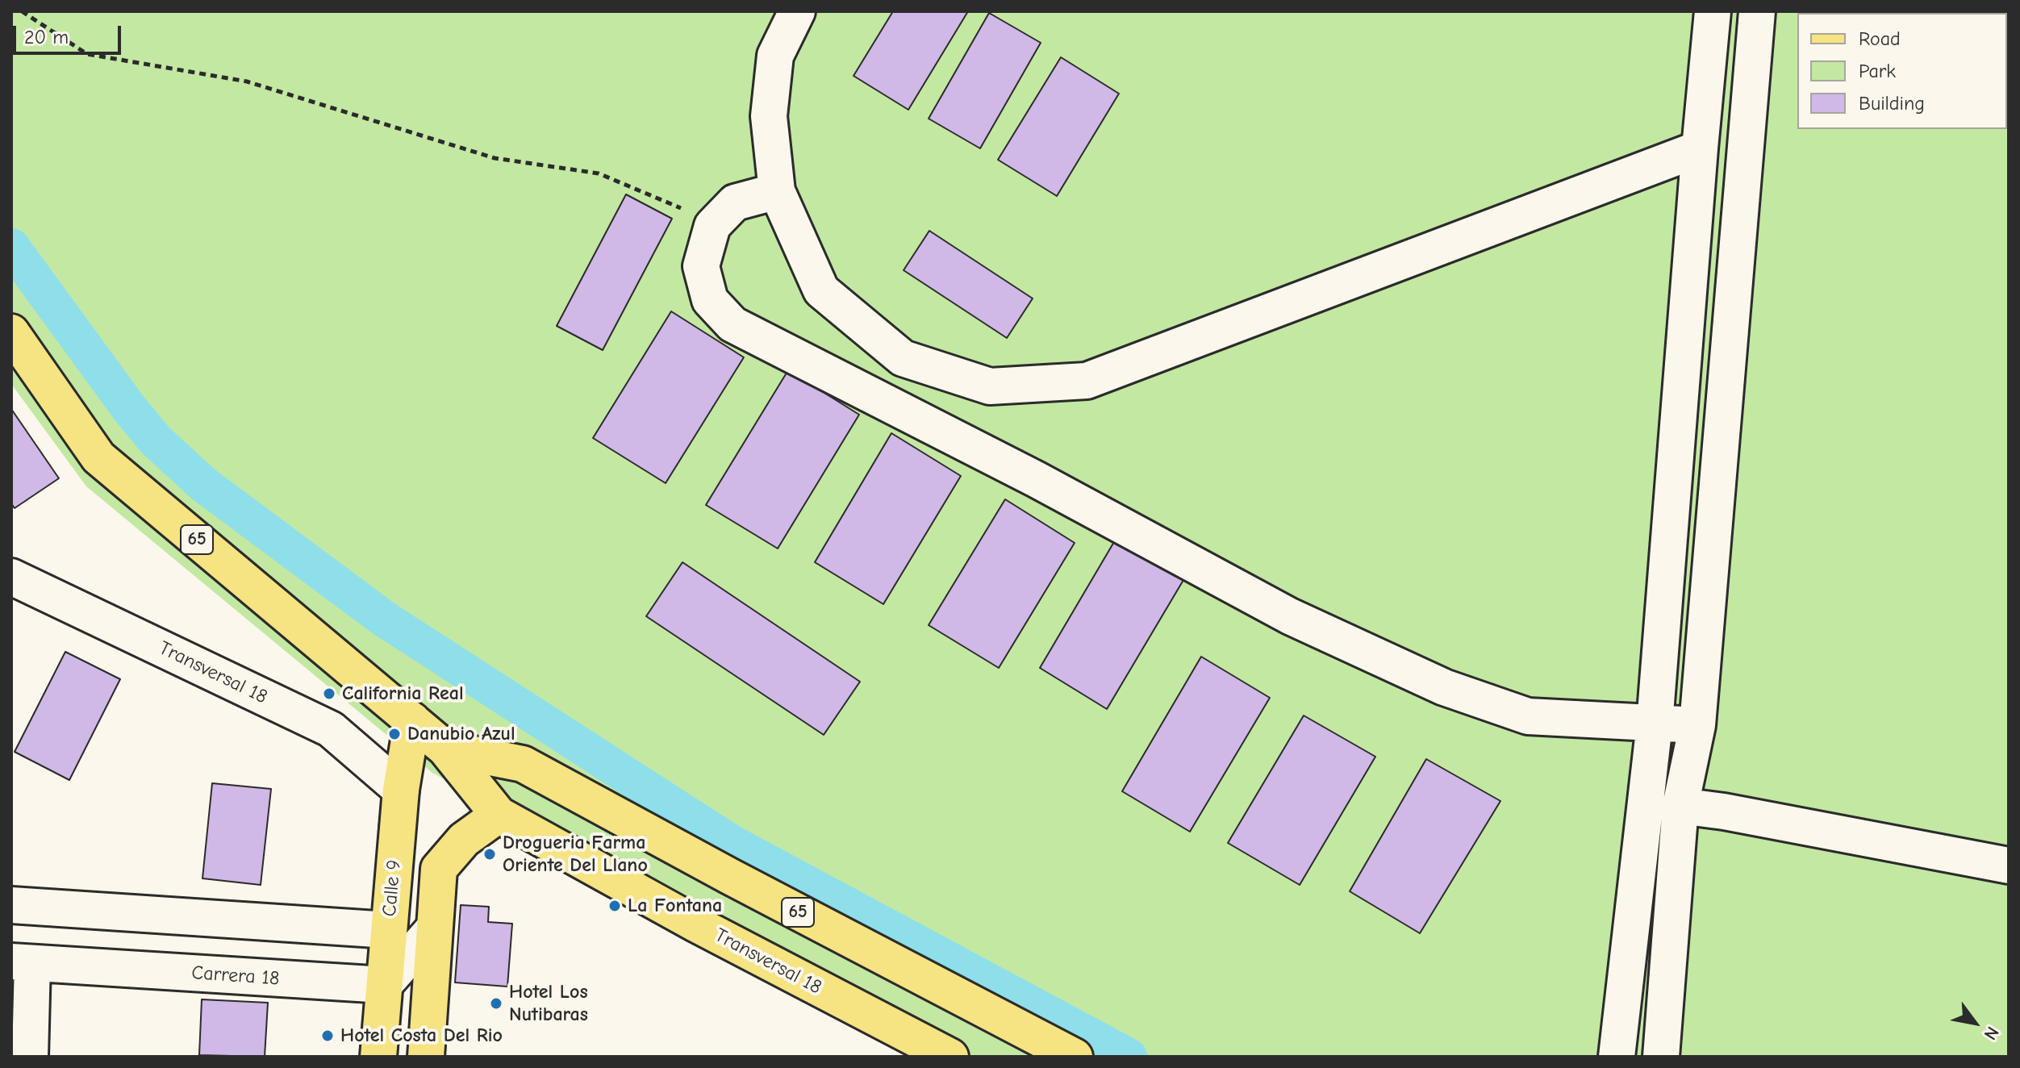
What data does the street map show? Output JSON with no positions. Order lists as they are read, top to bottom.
{
  "streets": {
    "main road": ["65", "Transversal 18", "Calle 9"],
    "street": ["Carrera 18"]
  },
  "crossings": [
    ["65", "Transversal 18"],
    ["65", "Calle 9"],
    ["Transversal 18", "Calle 9"],
    ["Calle 9", "Carrera 18"]
  ],
  "places": [
    "California Real",
    "Danubio Azul",
    "Drogueria Farma Oriente Del Llano",
    "La Fontana",
    "Hotel Los Nutibaras",
    "Hotel Costa Del Rio"
  ],
  "legend": ["Road", "Park", "Building"],
  "scale_bar": "20 m",
  "north": "bottom right"
}
